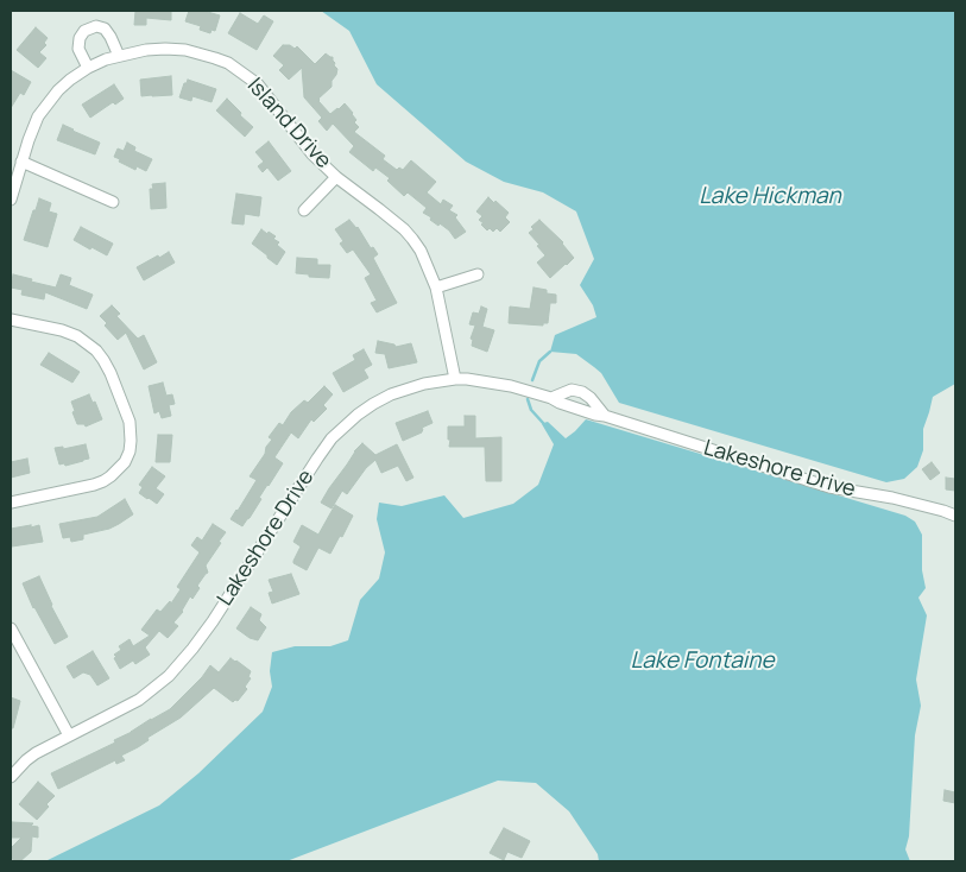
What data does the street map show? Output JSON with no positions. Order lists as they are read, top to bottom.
{
  "streets": {
    "street": ["Island Drive", "Lakeshore Drive"]
  },
  "crossings": [
    ["Island Drive", "Lakeshore Drive"]
  ],
  "water": ["Lake Hickman", "Lake Fontaine"]
}
